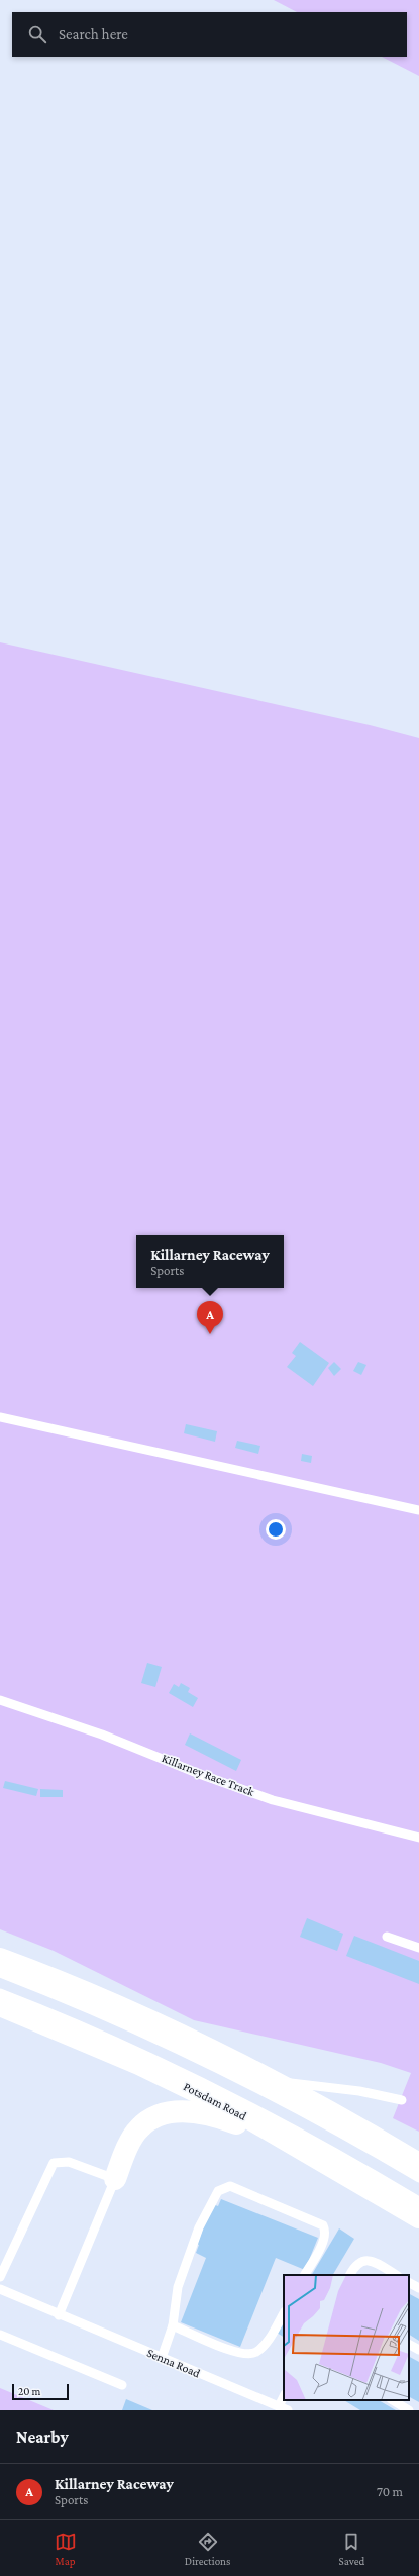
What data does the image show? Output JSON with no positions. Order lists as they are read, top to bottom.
{
  "streets": {
    "main road": ["Potsdam Road"],
    "lane": ["Killarney Race Track", "Senna Road"]
  },
  "scale_bar": "20 m",
  "page": {
    "search": "Search here",
    "popup": ["Killarney Raceway", "Sports"],
    "pins": "A",
    "scale": "20 m",
    "heading": "Nearby",
    "list": [
      {
        "mark": "A",
        "name": "Killarney Raceway",
        "note": "Sports",
        "value": "70 m"
      }
    ],
    "nav": ["Map", "Directions", "Saved"]
  }
}
